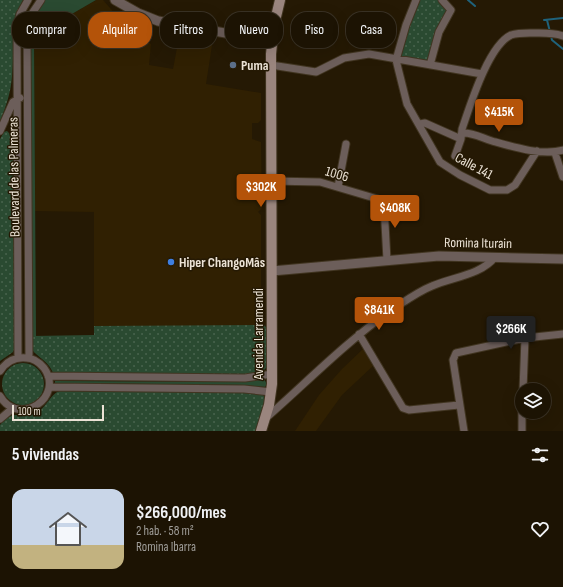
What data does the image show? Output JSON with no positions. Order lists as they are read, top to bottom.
{
  "streets": {
    "main road": ["Avenida Larramendi"],
    "street": [
      "Calle 141",
      "1006",
      "Boulevard de las Palmeras",
      "Romina Iturain"
    ]
  },
  "crossings": [
    ["1006", "Romina Iturain"],
    ["1006", "Avenida Larramendi"],
    ["Romina Iturain", "Avenida Larramendi"]
  ],
  "places": ["Puma", "Hiper ChangoMâs"],
  "scale_bar": "100 m",
  "page": {
    "chip": [
      "Comprar",
      "Alquilar",
      "Filtros",
      "Nuevo",
      "Piso",
      "Casa"
    ],
    "price": [
      "$415K",
      "$302K",
      "$408K",
      "$841K",
      "$266K"
    ],
    "scale": "100 m",
    "heading": "5 viviendas",
    "list": [
      {
        "name": "$266,000/mes",
        "note": "2 hab. · 58 m² · Romina Ibarra"
      }
    ]
  }
}
